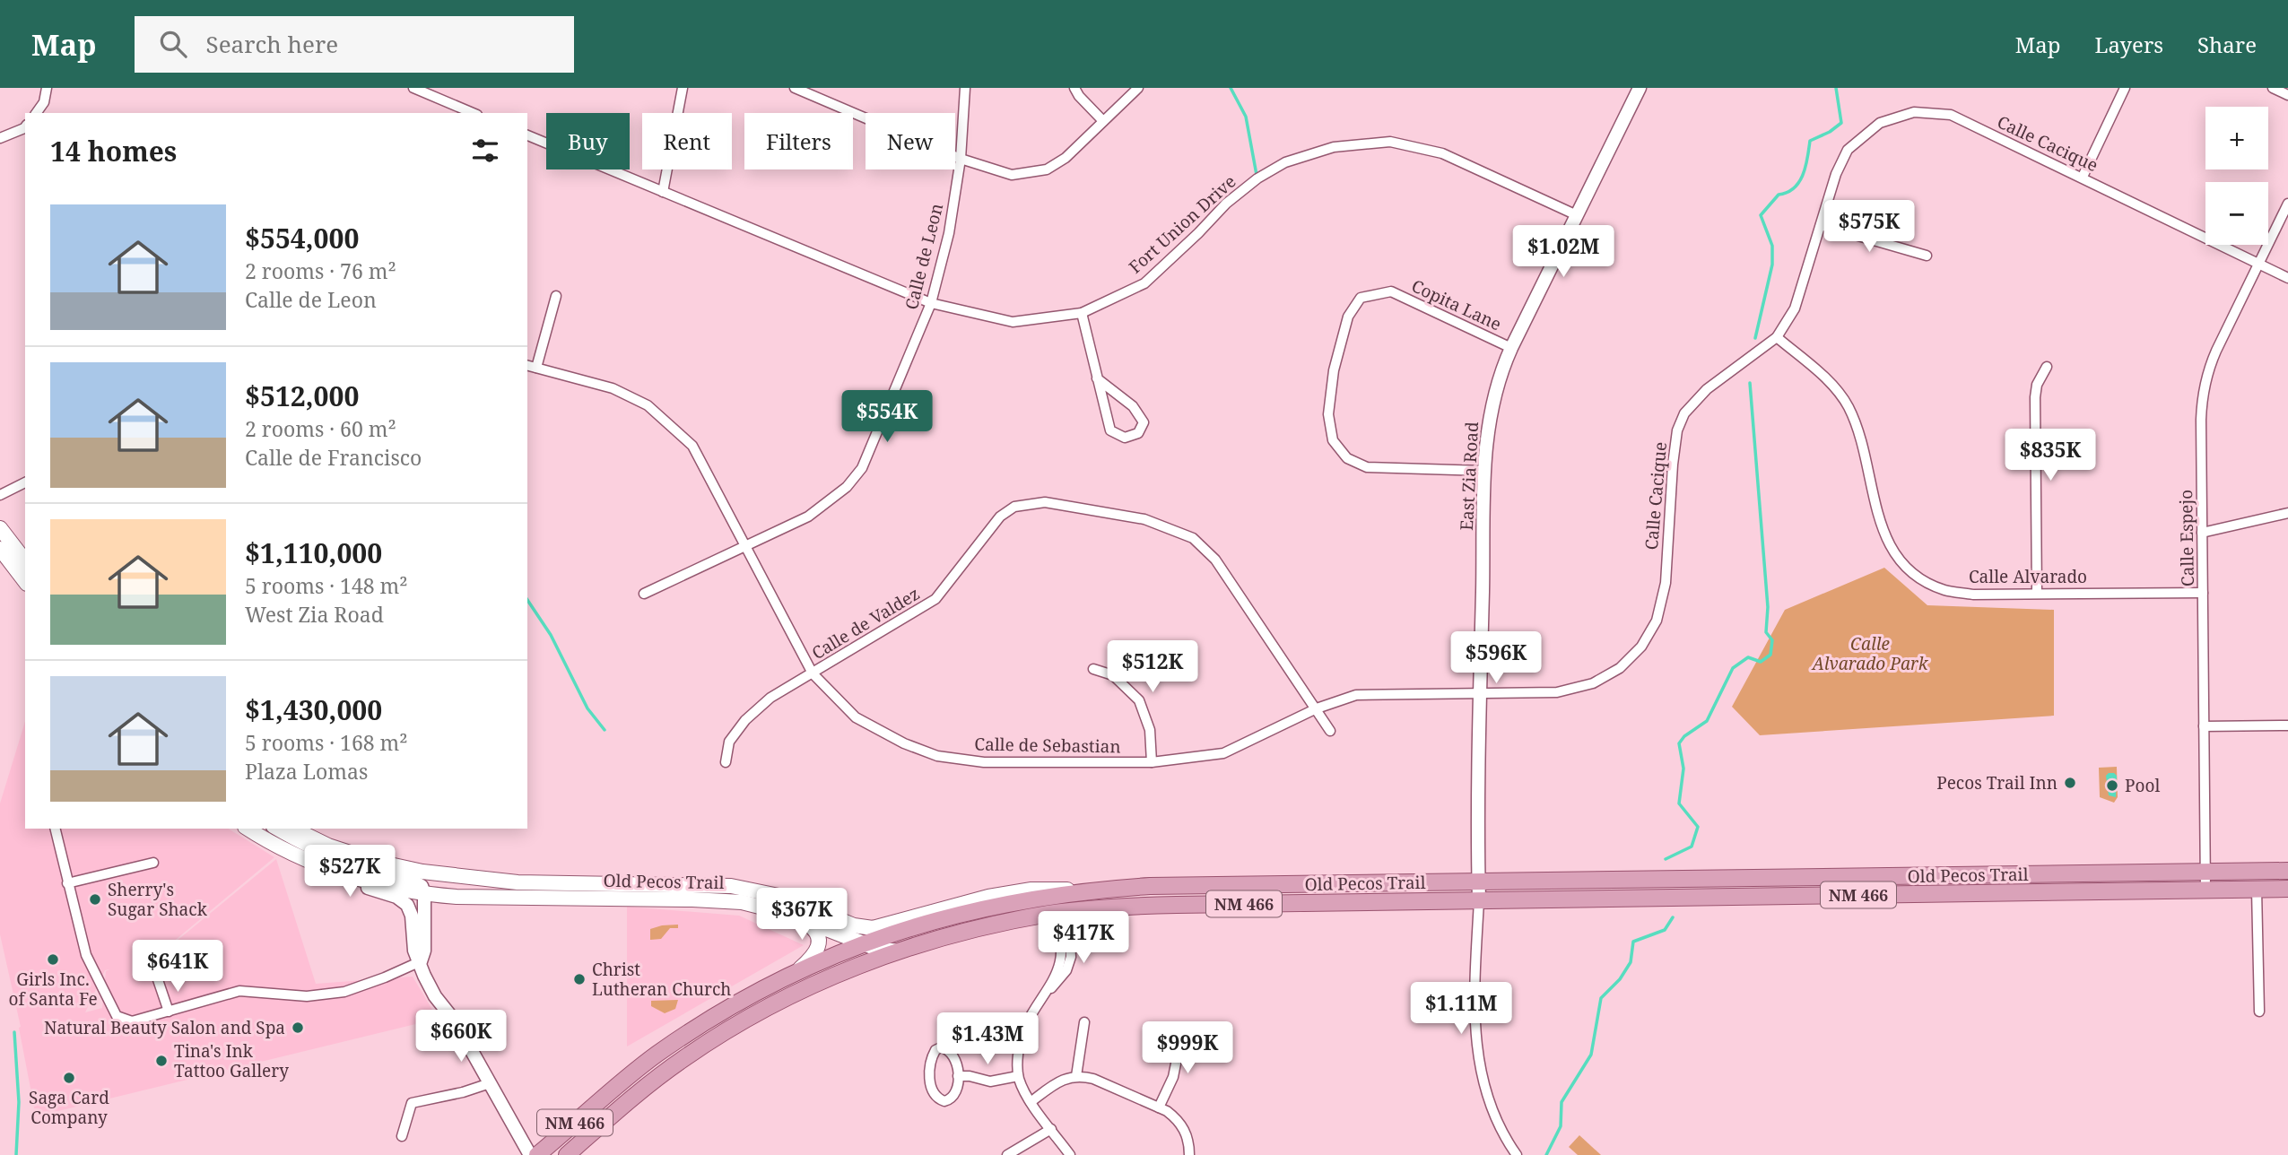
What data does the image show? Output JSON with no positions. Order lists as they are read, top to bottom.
{
  "streets": {
    "main road": ["Old Pecos Trail", "NM 466"],
    "street": [
      "Calle Cacique",
      "Fort Union Drive",
      "Calle de Leon",
      "Copita Lane",
      "East Zia Road",
      "Calle Espejo",
      "Calle Alvarado",
      "Calle de Valdez",
      "Calle de Sebastian"
    ]
  },
  "crossings": [
    ["Calle Cacique", "East Zia Road"],
    ["Calle Cacique", "Calle Espejo"],
    ["Calle Cacique", "Calle Alvarado"],
    ["Calle Cacique", "Calle de Sebastian"],
    ["Fort Union Drive", "Calle de Leon"],
    ["Fort Union Drive", "East Zia Road"],
    ["Calle de Leon", "Calle de Sebastian"],
    ["Copita Lane", "East Zia Road"],
    ["East Zia Road", "Calle de Sebastian"],
    ["East Zia Road", "Old Pecos Trail"],
    ["Calle Espejo", "Calle Alvarado"],
    ["Calle Espejo", "Old Pecos Trail"],
    ["Calle de Valdez", "Calle de Sebastian"],
    ["Old Pecos Trail", "NM 466"]
  ],
  "parks": ["Calle Alvarado Park"],
  "places": [
    "Pecos Trail Inn",
    "Pool",
    "Sherry's Sugar Shack",
    "Girls Inc. of Santa Fe",
    "Christ Lutheran Church",
    "Natural Beauty Salon and Spa",
    "Tina's Ink Tattoo Gallery",
    "Saga Card Company"
  ],
  "page": {
    "header": "Map",
    "search": "Search here",
    "nav": ["Map", "Layers", "Share"],
    "map_buttons": ["+", "−"],
    "chip": [
      "Buy",
      "Rent",
      "Filters",
      "New"
    ],
    "heading": "14 homes",
    "list": [
      {
        "name": "$554,000",
        "note": "2 rooms · 76 m² · Calle de Leon"
      },
      {
        "name": "$512,000",
        "note": "2 rooms · 60 m² · Calle de Francisco"
      },
      {
        "name": "$1,110,000",
        "note": "5 rooms · 148 m² · West Zia Road"
      },
      {
        "name": "$1,430,000",
        "note": "5 rooms · 168 m² · Plaza Lomas"
      }
    ],
    "price": [
      "$575K",
      "$1.02M",
      "$554K",
      "$835K",
      "$596K",
      "$512K",
      "$527K",
      "$367K",
      "$417K",
      "$641K",
      "$1.11M",
      "$660K",
      "$1.43M",
      "$999K"
    ]
  }
}
